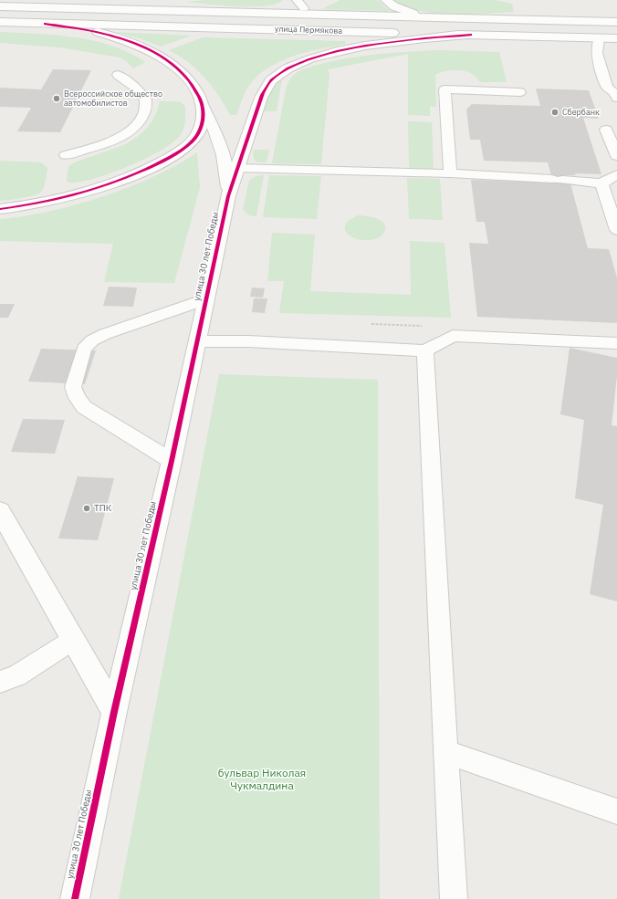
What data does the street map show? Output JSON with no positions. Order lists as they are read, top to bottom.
{
  "streets": {
    "street": ["улица Пермякова", "улица 30 лет Победы"]
  },
  "parks": ["бульвар Николая Чукмалдина"],
  "places": ["Всероссийское общество автомобилистов", "Сбербанк", "ТПК"]
}
